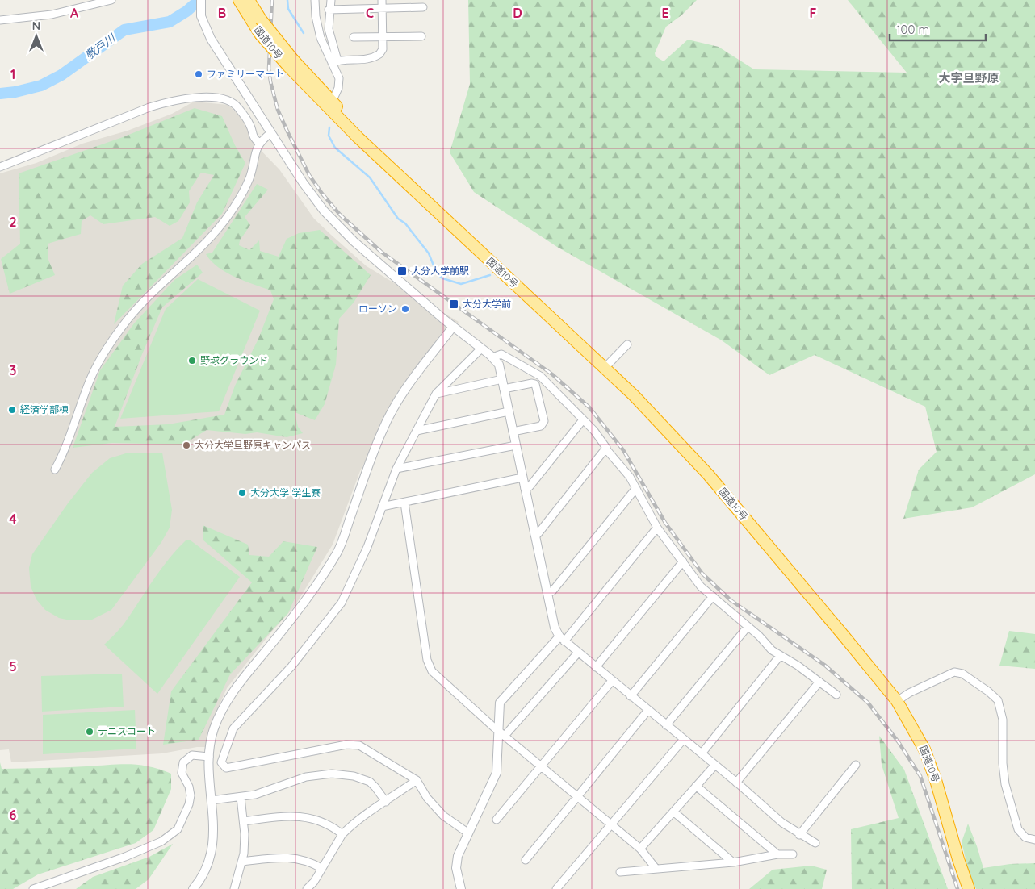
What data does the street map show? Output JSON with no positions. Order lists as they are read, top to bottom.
{
  "streets": {
    "highway": ["国道10号"]
  },
  "districts": ["大字旦野原"],
  "water": ["敷戸川"],
  "places": {
    "other": [
      "ファミリーマート",
      "ローソン",
      "野球グラウンド",
      "経済学部棟",
      "大分大学旦野原キャンパス",
      "大分大学 学生寮",
      "テニスコート"
    ],
    "transit": ["大分大学前駅", "大分大学前"]
  },
  "scale_bar": "100 m",
  "north": "top",
  "grid": {
    "columns": [
      "A",
      "B",
      "C",
      "D",
      "E",
      "F"
    ],
    "rows": [
      "1",
      "2",
      "3",
      "4",
      "5",
      "6"
    ]
  }
}
